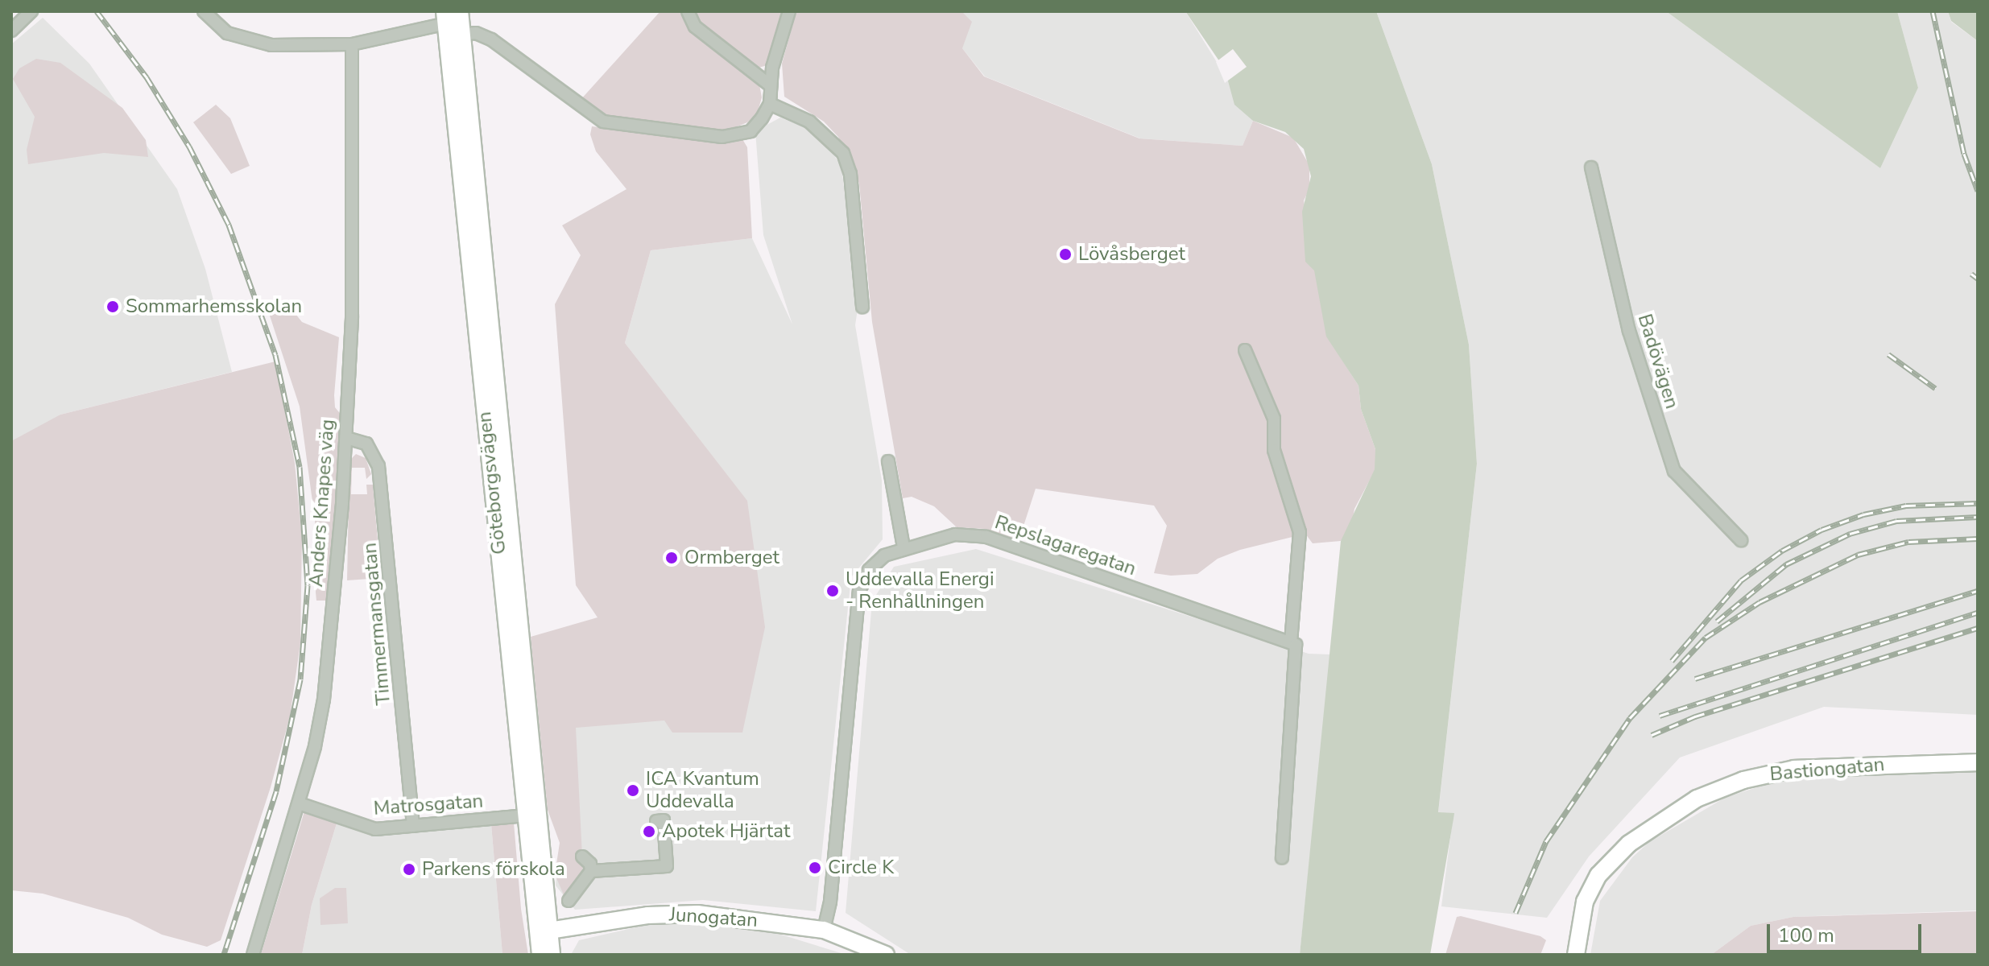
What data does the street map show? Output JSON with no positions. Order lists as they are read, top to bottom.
{
  "streets": {
    "main road": ["Göteborgsvägen", "Bastiongatan", "Junogatan"],
    "street": [
      "Badövägen",
      "Anders Knapes väg",
      "Repslagaregatan",
      "Timmermansgatan",
      "Matrosgatan"
    ]
  },
  "crossings": [
    ["Göteborgsvägen", "Matrosgatan"],
    ["Göteborgsvägen", "Junogatan"],
    ["Anders Knapes väg", "Timmermansgatan"],
    ["Anders Knapes väg", "Matrosgatan"],
    ["Repslagaregatan", "Junogatan"],
    ["Timmermansgatan", "Matrosgatan"]
  ],
  "places": [
    "Lövåsberget",
    "Sommarhemsskolan",
    "Ormberget",
    "Uddevalla Energi - Renhållningen",
    "ICA Kvantum Uddevalla",
    "Apotek Hjärtat",
    "Circle K",
    "Parkens förskola"
  ],
  "scale_bar": "100 m"
}
